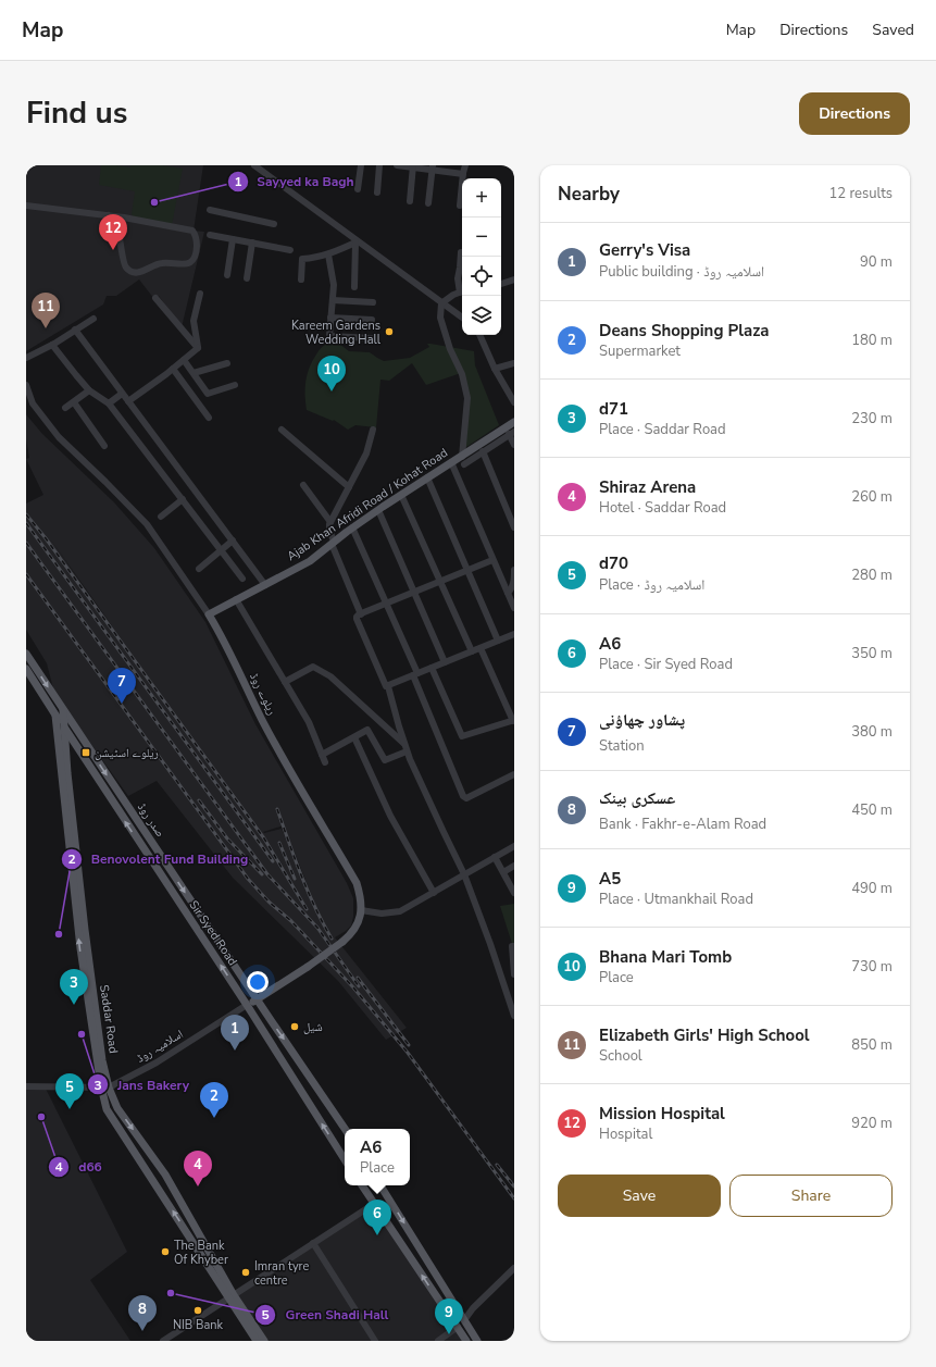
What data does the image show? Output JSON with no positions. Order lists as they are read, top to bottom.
{
  "streets": {
    "main road": [
      "Ajab Khan Afridi Road / Kohat Road",
      "ریلوے روڈ",
      "صدر روڈ",
      "Sir Syed Road",
      "Saddar Road"
    ],
    "street": ["اسلامیہ روڈ"]
  },
  "crossings": [
    ["Ajab Khan Afridi Road / Kohat Road", "ریلوے روڈ"],
    ["ریلوے روڈ", "صدر روڈ"],
    ["ریلوے روڈ", "Sir Syed Road"],
    ["ریلوے روڈ", "اسلامیہ روڈ"],
    ["صدر روڈ", "Saddar Road"],
    ["Sir Syed Road", "Saddar Road"],
    ["Sir Syed Road", "اسلامیہ روڈ"],
    ["Saddar Road", "اسلامیہ روڈ"]
  ],
  "one_way": ["صدر روڈ", "Sir Syed Road"],
  "places": {
    "other": [
      "Sayyed ka Bagh",
      "Kareem Gardens Wedding Hall",
      "Benovolent Fund Building",
      "شیل",
      "Jans Bakery",
      "d66",
      "The Bank Of Khyber",
      "Imran tyre centre",
      "Green Shadi Hall",
      "NIB Bank"
    ],
    "transit": ["ریلوے اسٹیشن"]
  },
  "page": {
    "header": "Map",
    "nav": ["Map", "Directions", "Saved"],
    "title": "Find us",
    "buttons": [
      "Directions",
      ["Save", "Share"]
    ],
    "heading": ["Nearby", "12 results"],
    "map_buttons": ["+", "−"],
    "pins": [
      "12",
      "11",
      "10",
      "7",
      "3",
      "1",
      "5",
      "2",
      "4",
      "6",
      "8",
      "9"
    ],
    "list": [
      {
        "mark": "1",
        "name": "Gerry's Visa",
        "note": "Public building · اسلامیہ روڈ",
        "value": "90 m"
      },
      {
        "mark": "2",
        "name": "Deans Shopping Plaza",
        "note": "Supermarket",
        "value": "180 m"
      },
      {
        "mark": "3",
        "name": "d71",
        "note": "Place · Saddar Road",
        "value": "230 m"
      },
      {
        "mark": "4",
        "name": "Shiraz Arena",
        "note": "Hotel · Saddar Road",
        "value": "260 m"
      },
      {
        "mark": "5",
        "name": "d70",
        "note": "Place · اسلامیہ روڈ",
        "value": "280 m"
      },
      {
        "mark": "6",
        "name": "A6",
        "note": "Place · Sir Syed Road",
        "value": "350 m"
      },
      {
        "mark": "7",
        "name": "پشاور چھاؤنی",
        "note": "Station",
        "value": "380 m"
      },
      {
        "mark": "8",
        "name": "عسکری بینک",
        "note": "Bank · Fakhr-e-Alam Road",
        "value": "450 m"
      },
      {
        "mark": "9",
        "name": "A5",
        "note": "Place · Utmankhail Road",
        "value": "490 m"
      },
      {
        "mark": "10",
        "name": "Bhana Mari Tomb",
        "note": "Place",
        "value": "730 m"
      },
      {
        "mark": "11",
        "name": "Elizabeth Girls' High School",
        "note": "School",
        "value": "850 m"
      },
      {
        "mark": "12",
        "name": "Mission Hospital",
        "note": "Hospital",
        "value": "920 m"
      }
    ],
    "popup": ["A6", "Place"]
  }
}
